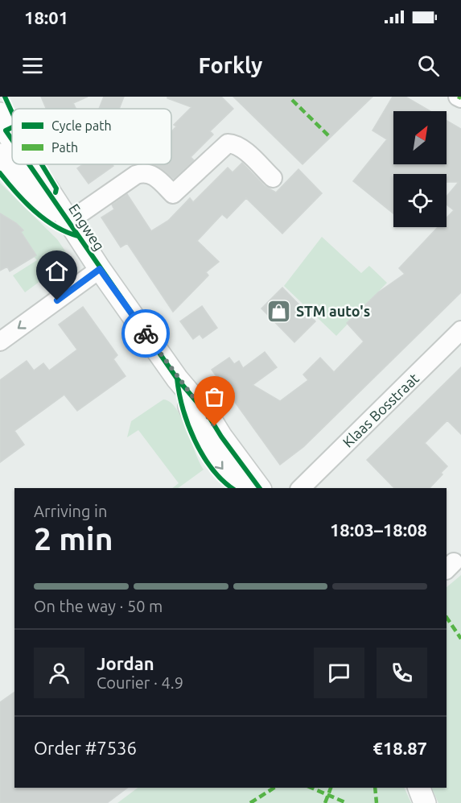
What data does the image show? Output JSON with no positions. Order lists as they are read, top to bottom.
{
  "streets": {
    "street": ["Engweg", "Klaas Bosstraat"]
  },
  "places": {
    "shop": ["STM auto's"]
  },
  "legend": ["Cycle path", "Path"],
  "north": "top right",
  "page": {
    "status": "18:01",
    "header": "Forkly",
    "heading": ["2 min", "Arriving in", "18:03–18:08"],
    "panel": [
      "Jordan",
      "Courier · 4.9",
      "Order #7536",
      "€18.87"
    ],
    "bar": "On the way · 50 m"
  }
}
